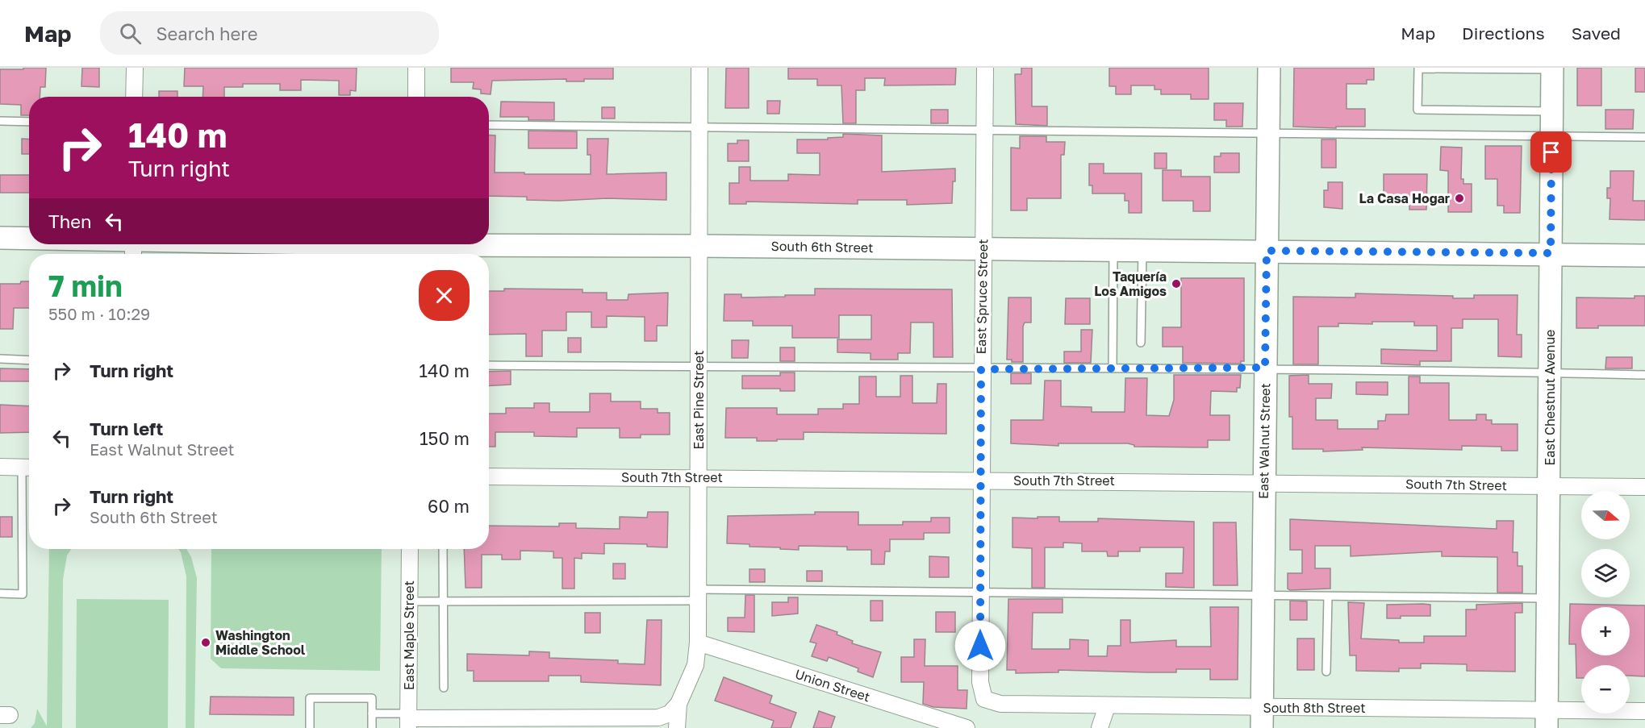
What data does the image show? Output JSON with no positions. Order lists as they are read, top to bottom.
{
  "streets": {
    "street": [
      "South 6th Street",
      "East Spruce Street",
      "East Chestnut Avenue",
      "East Pine Street",
      "East Walnut Street",
      "South 7th Street",
      "East Maple Street",
      "Union Street",
      "South 8th Street"
    ]
  },
  "crossings": [
    ["South 6th Street", "East Spruce Street"],
    ["South 6th Street", "East Chestnut Avenue"],
    ["South 6th Street", "East Pine Street"],
    ["South 6th Street", "East Walnut Street"],
    ["East Spruce Street", "South 7th Street"],
    ["East Spruce Street", "South 8th Street"],
    ["East Chestnut Avenue", "South 7th Street"],
    ["East Chestnut Avenue", "South 8th Street"],
    ["East Pine Street", "South 7th Street"],
    ["East Pine Street", "Union Street"],
    ["East Walnut Street", "South 7th Street"],
    ["East Walnut Street", "South 8th Street"]
  ],
  "places": ["La Casa Hogar", "Taquería Los Amigos", "Washington Middle School"],
  "north": "right",
  "page": {
    "header": "Map",
    "search": "Search here",
    "nav": ["Map", "Directions", "Saved"],
    "turn": ["140 m", "Turn right"],
    "then": "Then",
    "heading": ["7 min", "550 m · 10:29"],
    "list": [
      {
        "name": "Turn right",
        "value": "140 m"
      },
      {
        "name": "Turn left",
        "note": "East Walnut Street",
        "value": "150 m"
      },
      {
        "name": "Turn right",
        "note": "South 6th Street",
        "value": "60 m"
      }
    ],
    "map_buttons": ["+", "−"]
  }
}
